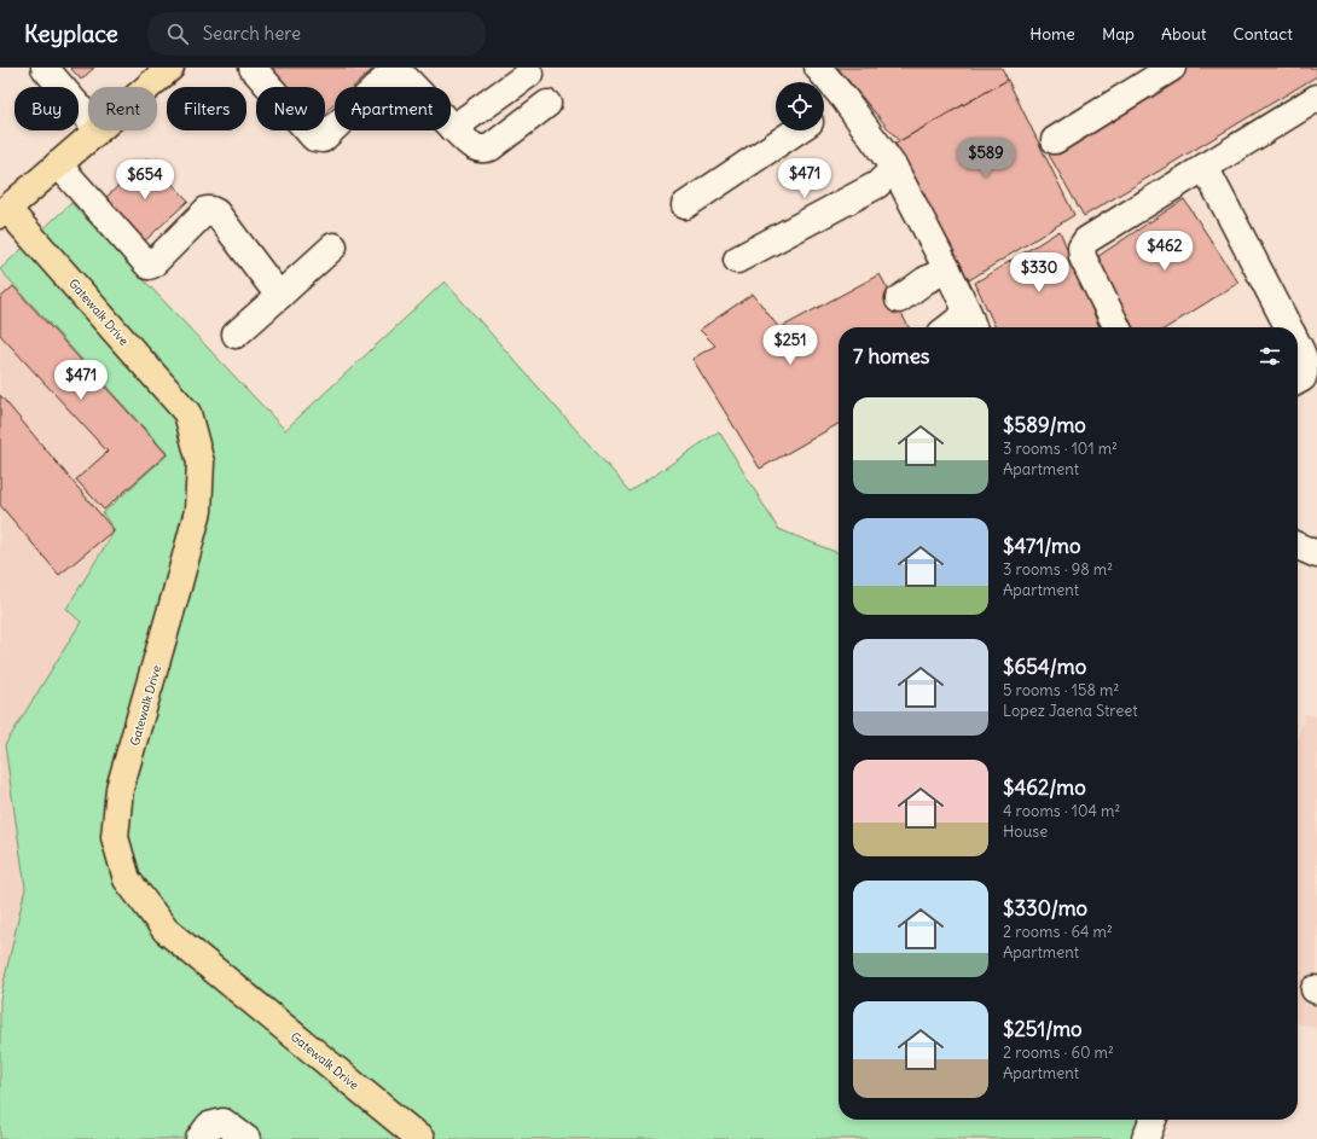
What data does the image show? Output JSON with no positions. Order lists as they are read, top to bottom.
{
  "streets": {
    "main road": ["Gatewalk Drive"]
  },
  "page": {
    "header": "Keyplace",
    "search": "Search here",
    "nav": [
      "Home",
      "Map",
      "About",
      "Contact"
    ],
    "chip": [
      "Buy",
      "Rent",
      "Filters",
      "New",
      "Apartment"
    ],
    "price": [
      "$589",
      "$471",
      "$654",
      "$462",
      "$330",
      "$251",
      "$471"
    ],
    "heading": "7 homes",
    "list": [
      {
        "name": "$589/mo",
        "note": "3 rooms · 101 m² · Apartment"
      },
      {
        "name": "$471/mo",
        "note": "3 rooms · 98 m² · Apartment"
      },
      {
        "name": "$654/mo",
        "note": "5 rooms · 158 m² · Lopez Jaena Street"
      },
      {
        "name": "$462/mo",
        "note": "4 rooms · 104 m² · House"
      },
      {
        "name": "$330/mo",
        "note": "2 rooms · 64 m² · Apartment"
      },
      {
        "name": "$251/mo",
        "note": "2 rooms · 60 m² · Apartment"
      }
    ]
  }
}
